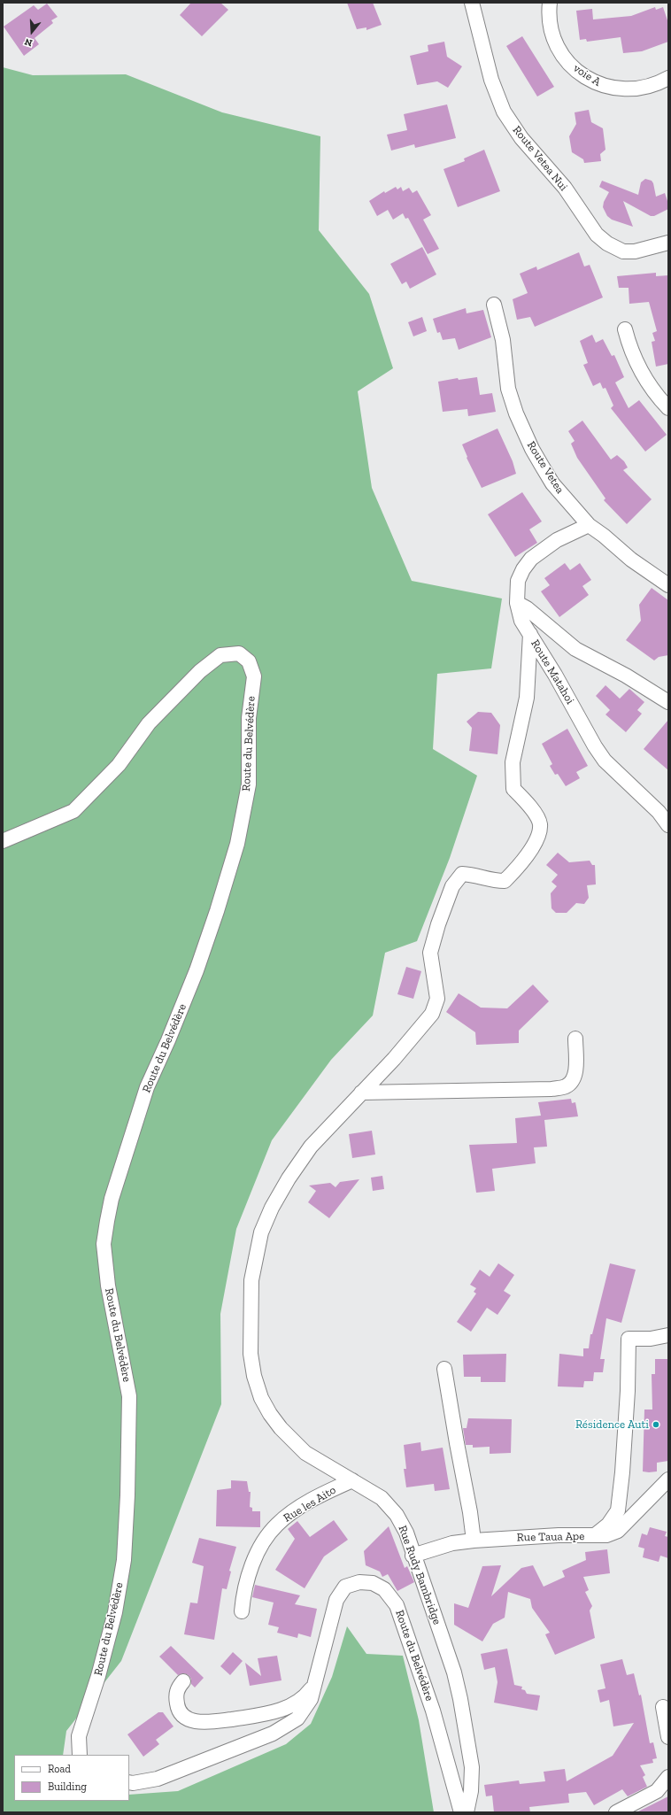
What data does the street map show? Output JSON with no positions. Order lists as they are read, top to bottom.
{
  "streets": {
    "street": [
      "voie A",
      "Route Vetea Nui",
      "Route Vetea",
      "Route Matahoi",
      "Route du Belvédère",
      "Rue les Aito",
      "Rue Taua Ape",
      "Rue Rudy Bambridge"
    ]
  },
  "crossings": [
    ["Route Vetea", "Route Matahoi"],
    ["Route Matahoi", "Rue Rudy Bambridge"],
    ["Rue les Aito", "Rue Rudy Bambridge"],
    ["Rue Taua Ape", "Rue Rudy Bambridge"]
  ],
  "places": ["Résidence Auti"],
  "legend": ["Road", "Building"],
  "north": "bottom"
}
